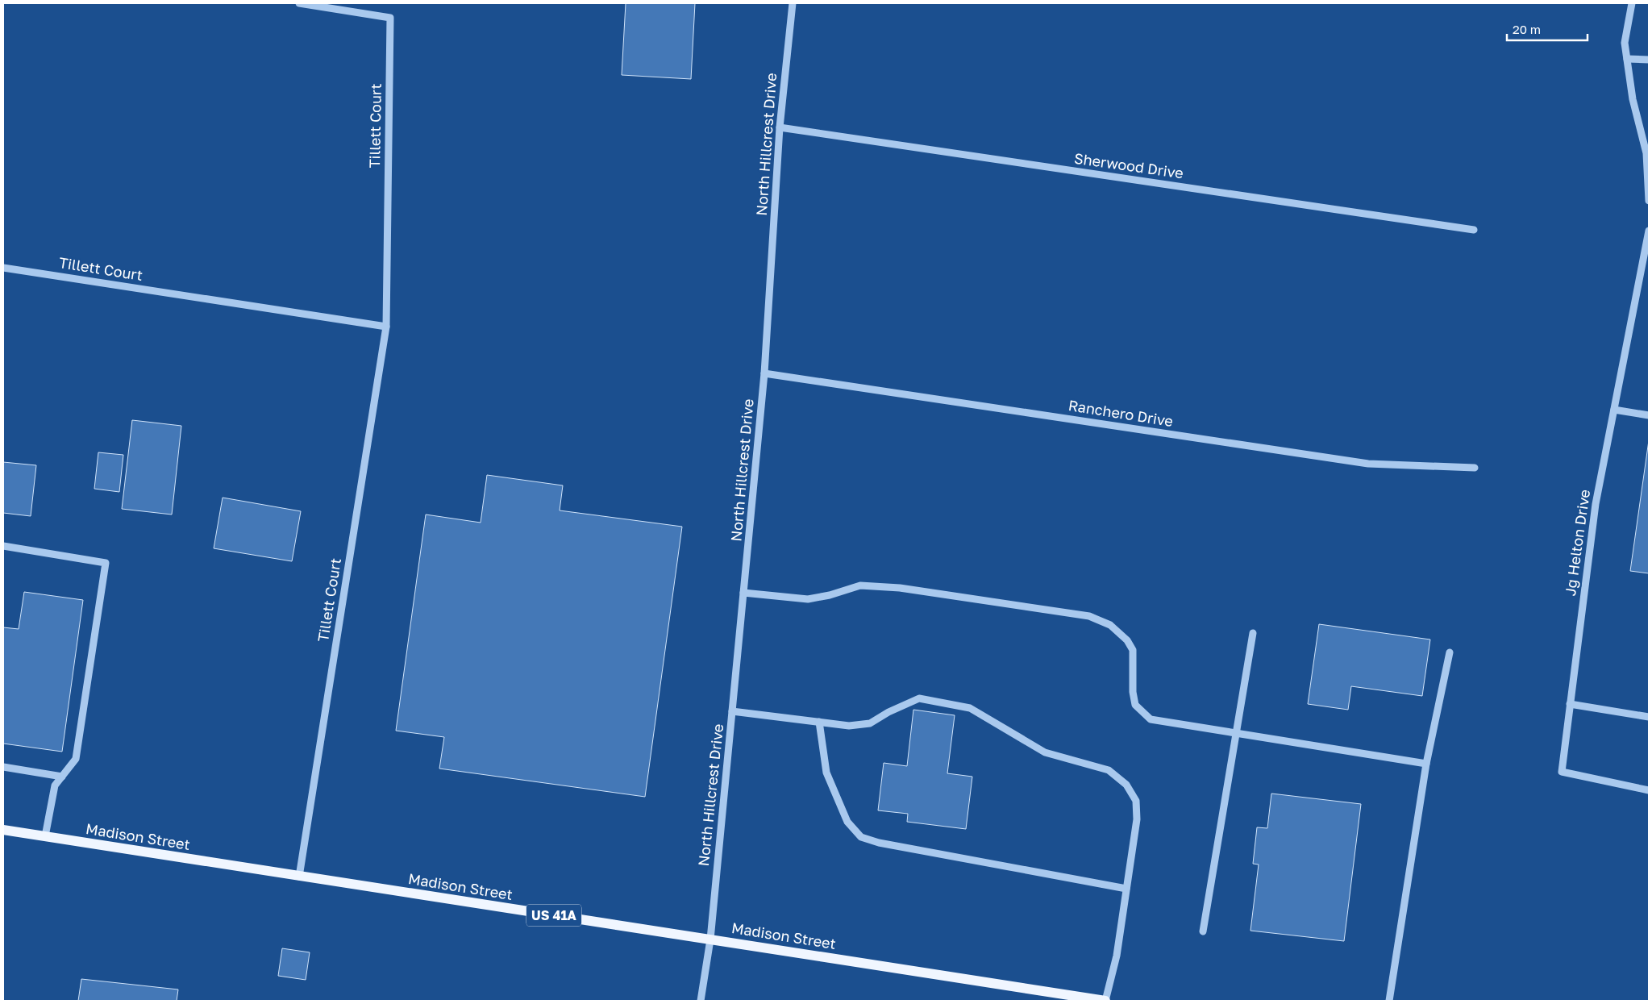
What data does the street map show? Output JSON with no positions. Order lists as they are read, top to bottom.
{
  "streets": {
    "main road": ["Madison Street", "US 41A"],
    "street": [
      "Tillett Court",
      "North Hillcrest Drive",
      "Sherwood Drive",
      "Ranchero Drive",
      "Jg Helton Drive"
    ]
  },
  "crossings": [
    ["Tillett Court", "Madison Street"],
    ["North Hillcrest Drive", "Sherwood Drive"],
    ["North Hillcrest Drive", "Ranchero Drive"],
    ["North Hillcrest Drive", "Madison Street"]
  ],
  "scale_bar": "20 m"
}
